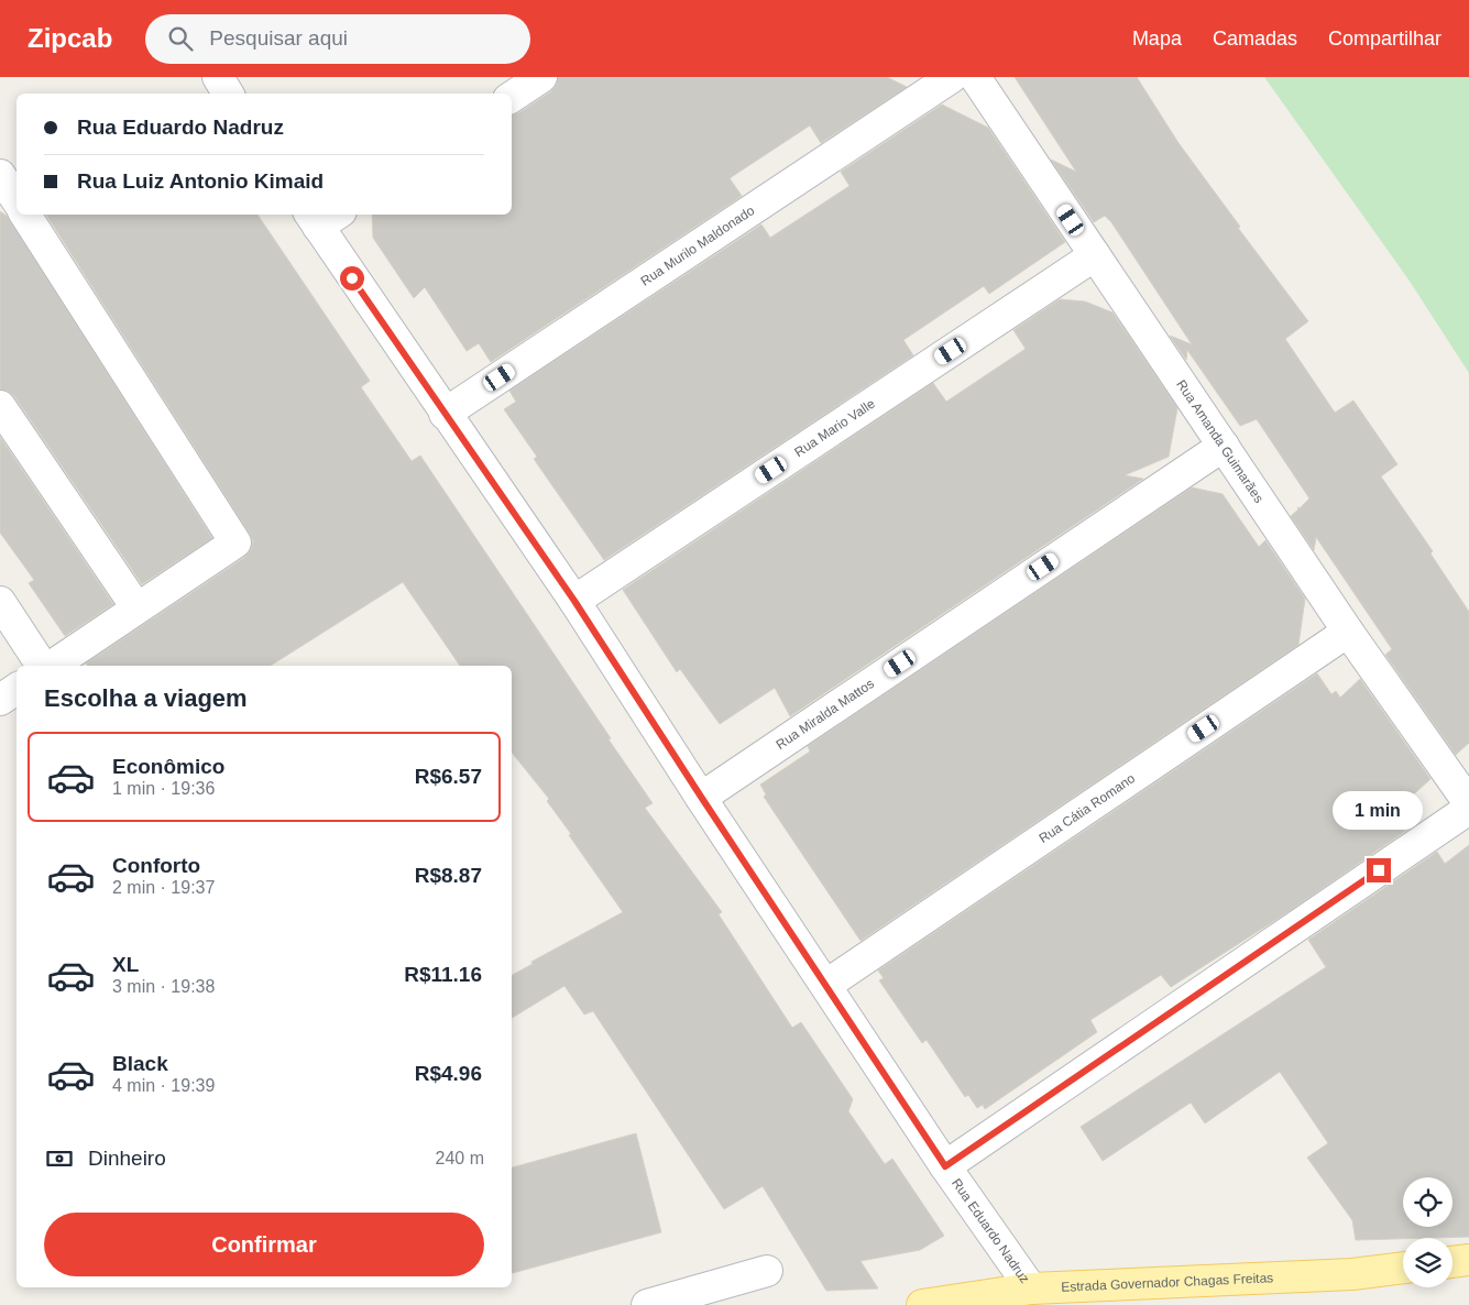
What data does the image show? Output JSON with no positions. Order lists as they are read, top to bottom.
{
  "streets": {
    "main road": ["Estrada Governador Chagas Freitas"],
    "street": [
      "Rua Murilo Maldonado",
      "Rua Mario Valle",
      "Rua Amanda Guimarães",
      "Rua Miralda Mattos",
      "Rua Cátia Romano",
      "Rua Eduardo Nadruz"
    ]
  },
  "crossings": [
    ["Rua Murilo Maldonado", "Rua Eduardo Nadruz"],
    ["Rua Mario Valle", "Rua Amanda Guimarães"],
    ["Rua Mario Valle", "Rua Eduardo Nadruz"],
    ["Rua Amanda Guimarães", "Rua Miralda Mattos"],
    ["Rua Amanda Guimarães", "Rua Cátia Romano"],
    ["Rua Miralda Mattos", "Rua Eduardo Nadruz"],
    ["Rua Cátia Romano", "Rua Eduardo Nadruz"],
    ["Rua Eduardo Nadruz", "Estrada Governador Chagas Freitas"]
  ],
  "page": {
    "header": "Zipcab",
    "search": "Pesquisar aqui",
    "nav": ["Mapa", "Camadas", "Compartilhar"],
    "banner": ["Rua Eduardo Nadruz", "Rua Luiz Antonio Kimaid"],
    "heading": "Escolha a viagem",
    "list": [
      {
        "name": "Econômico",
        "note": "1 min · 19:36",
        "value": "R$6.57"
      },
      {
        "name": "Conforto",
        "note": "2 min · 19:37",
        "value": "R$8.87"
      },
      {
        "name": "XL",
        "note": "3 min · 19:38",
        "value": "R$11.16"
      },
      {
        "name": "Black",
        "note": "4 min · 19:39",
        "value": "R$4.96"
      }
    ],
    "bubble": "1 min",
    "pay": ["Dinheiro", "240 m"],
    "buttons": "Confirmar"
  }
}
